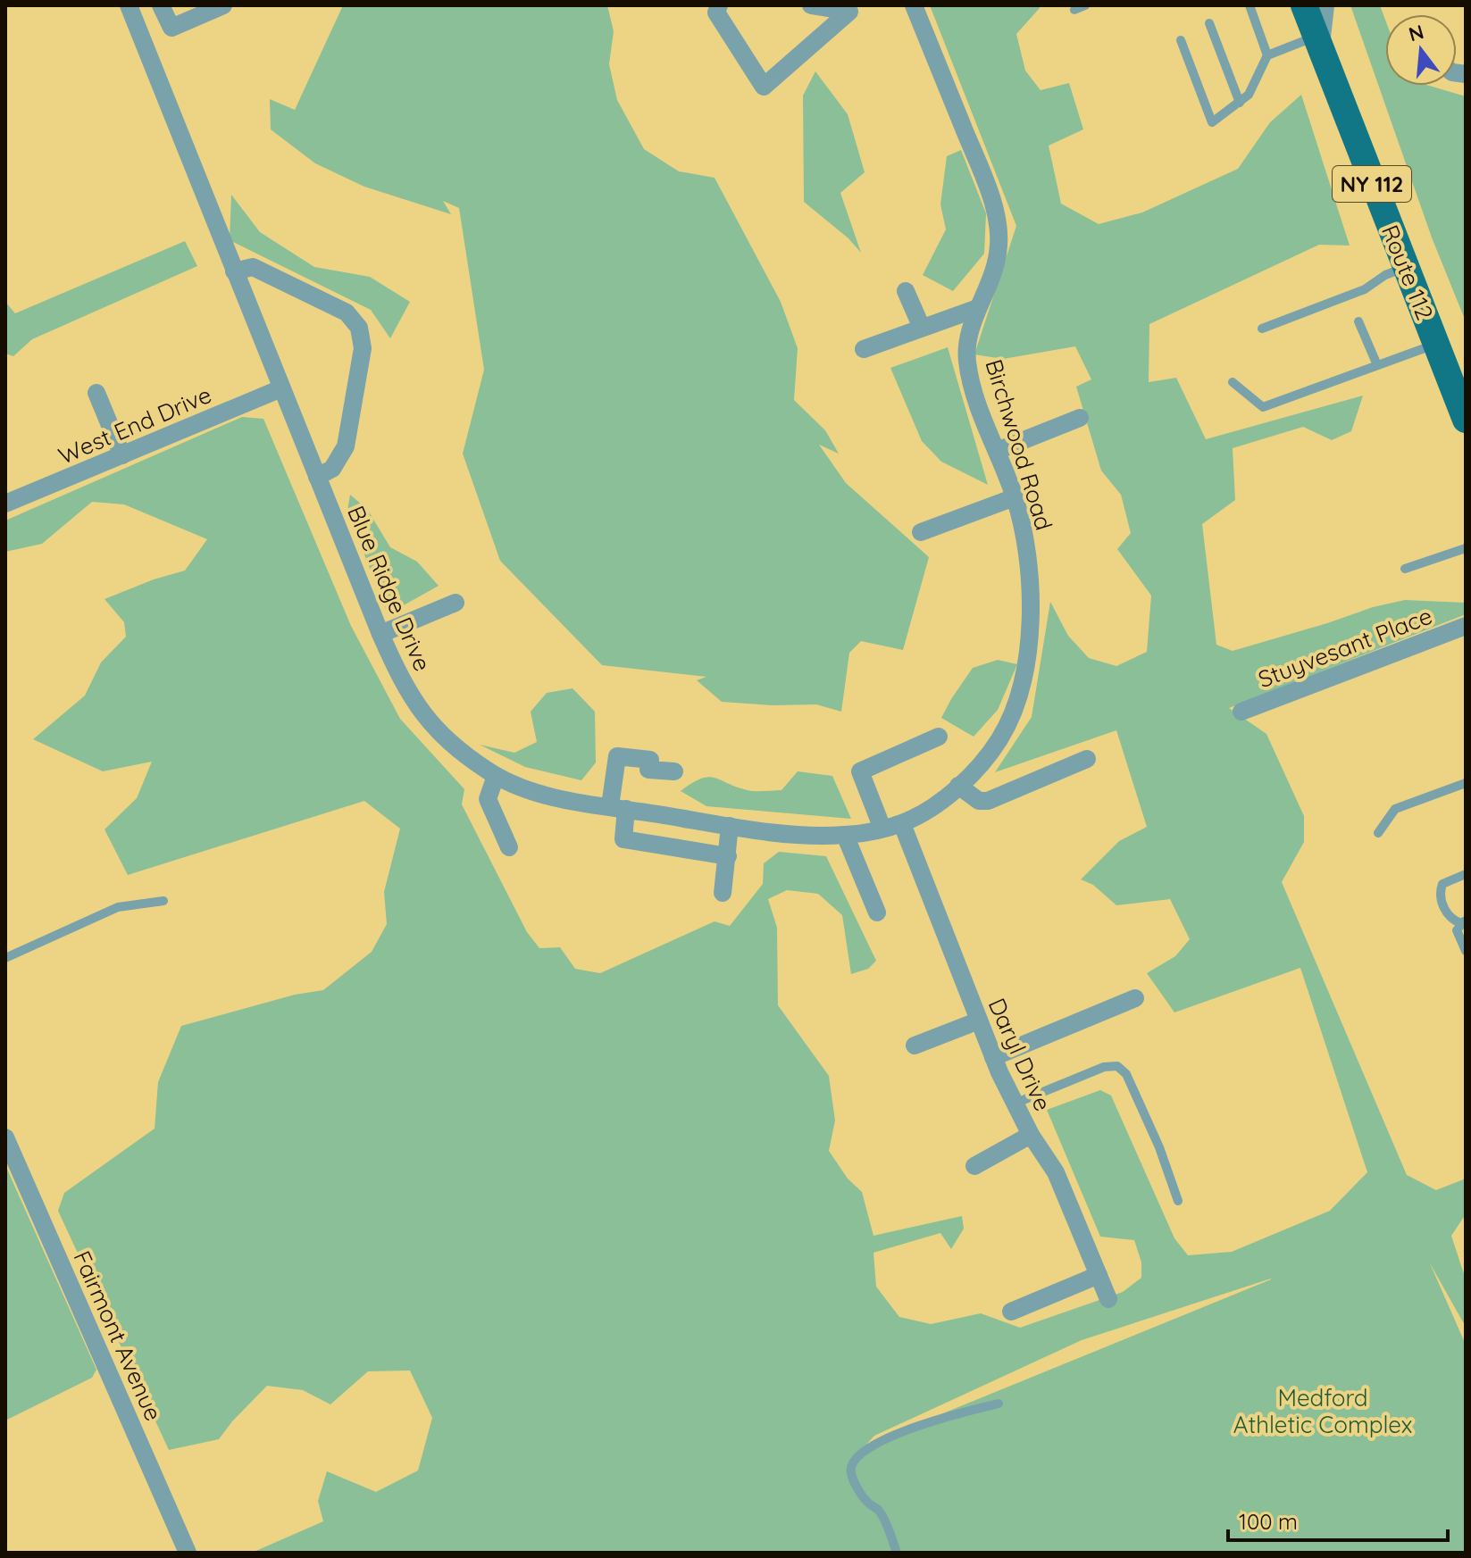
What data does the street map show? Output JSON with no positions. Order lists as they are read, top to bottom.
{
  "streets": {
    "main road": ["NY 112", "Route 112"],
    "street": [
      "West End Drive",
      "Birchwood Road",
      "Blue Ridge Drive",
      "Stuyvesant Place",
      "Daryl Drive",
      "Fairmont Avenue"
    ]
  },
  "crossings": [
    ["West End Drive", "Blue Ridge Drive"],
    ["Birchwood Road", "Blue Ridge Drive"],
    ["Birchwood Road", "Daryl Drive"],
    ["Blue Ridge Drive", "Daryl Drive"]
  ],
  "parks": ["Medford Athletic Complex"],
  "scale_bar": "100 m",
  "north": "top"
}
